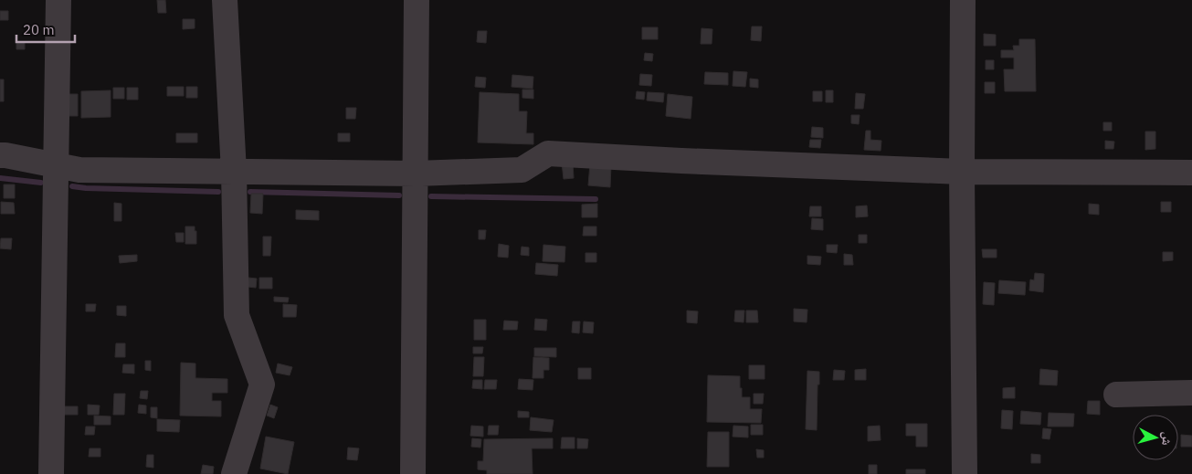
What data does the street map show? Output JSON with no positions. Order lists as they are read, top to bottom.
{
  "scale_bar": "20 m",
  "north": "right"
}
